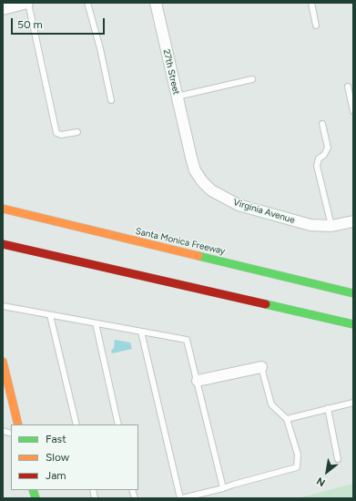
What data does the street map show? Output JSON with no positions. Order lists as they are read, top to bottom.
{
  "streets": {
    "main road": ["Santa Monica Freeway"],
    "street": ["27th Street", "Virginia Avenue"]
  },
  "crossings": [
    ["27th Street", "Virginia Avenue"]
  ],
  "legend": ["Fast", "Slow", "Jam"],
  "scale_bar": "50 m",
  "north": "bottom left"
}
